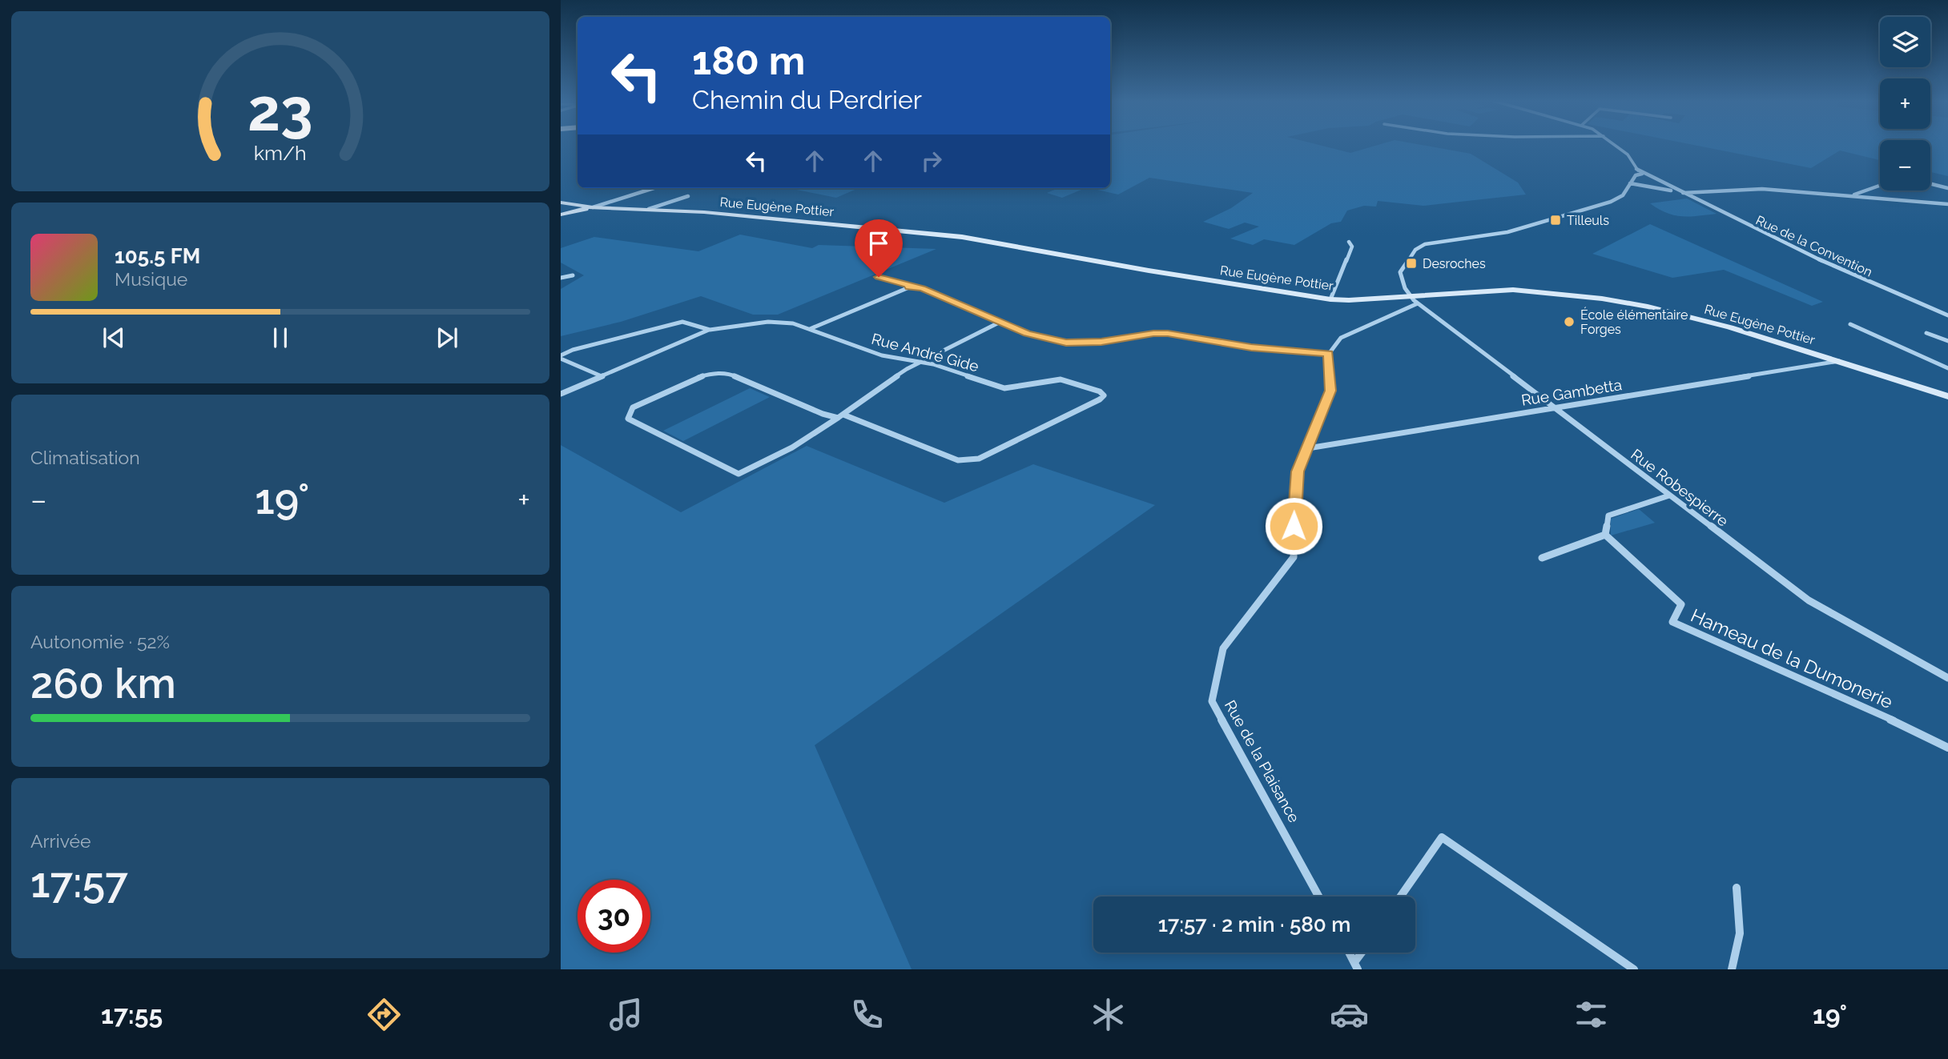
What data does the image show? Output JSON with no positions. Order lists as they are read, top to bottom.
{
  "streets": {
    "street": [
      "Rue Eugène Pottier",
      "Rue de la Convention",
      "Rue André Gide",
      "Rue Gambetta",
      "Rue Robespierre",
      "Hameau de la Dumonerie",
      "Rue de la Plaisance"
    ]
  },
  "crossings": [
    ["Rue Eugène Pottier", "Rue Gambetta"],
    ["Rue Eugène Pottier", "Rue Robespierre"],
    ["Rue Gambetta", "Rue Robespierre"],
    ["Rue Gambetta", "Rue de la Plaisance"]
  ],
  "places": {
    "transit": ["Tilleuls", "Desroches"],
    "other": ["École élémentaire Forges"]
  },
  "page": {
    "map_buttons": ["+", "−"],
    "turn": ["180 m", "Chemin du Perdrier"],
    "song": ["105.5 FM", "Musique"],
    "tile": [
      "Climatisation",
      ["Autonomie · 52%", "260 km"],
      ["Arrivée", "17:57"]
    ],
    "heat": ["−", "19°", "+"],
    "limit": "30",
    "trip": "17:57 · 2 min · 580 m",
    "tabs": ["17:55", "19°"],
    "gauge": ["23", "km/h"]
  }
}
